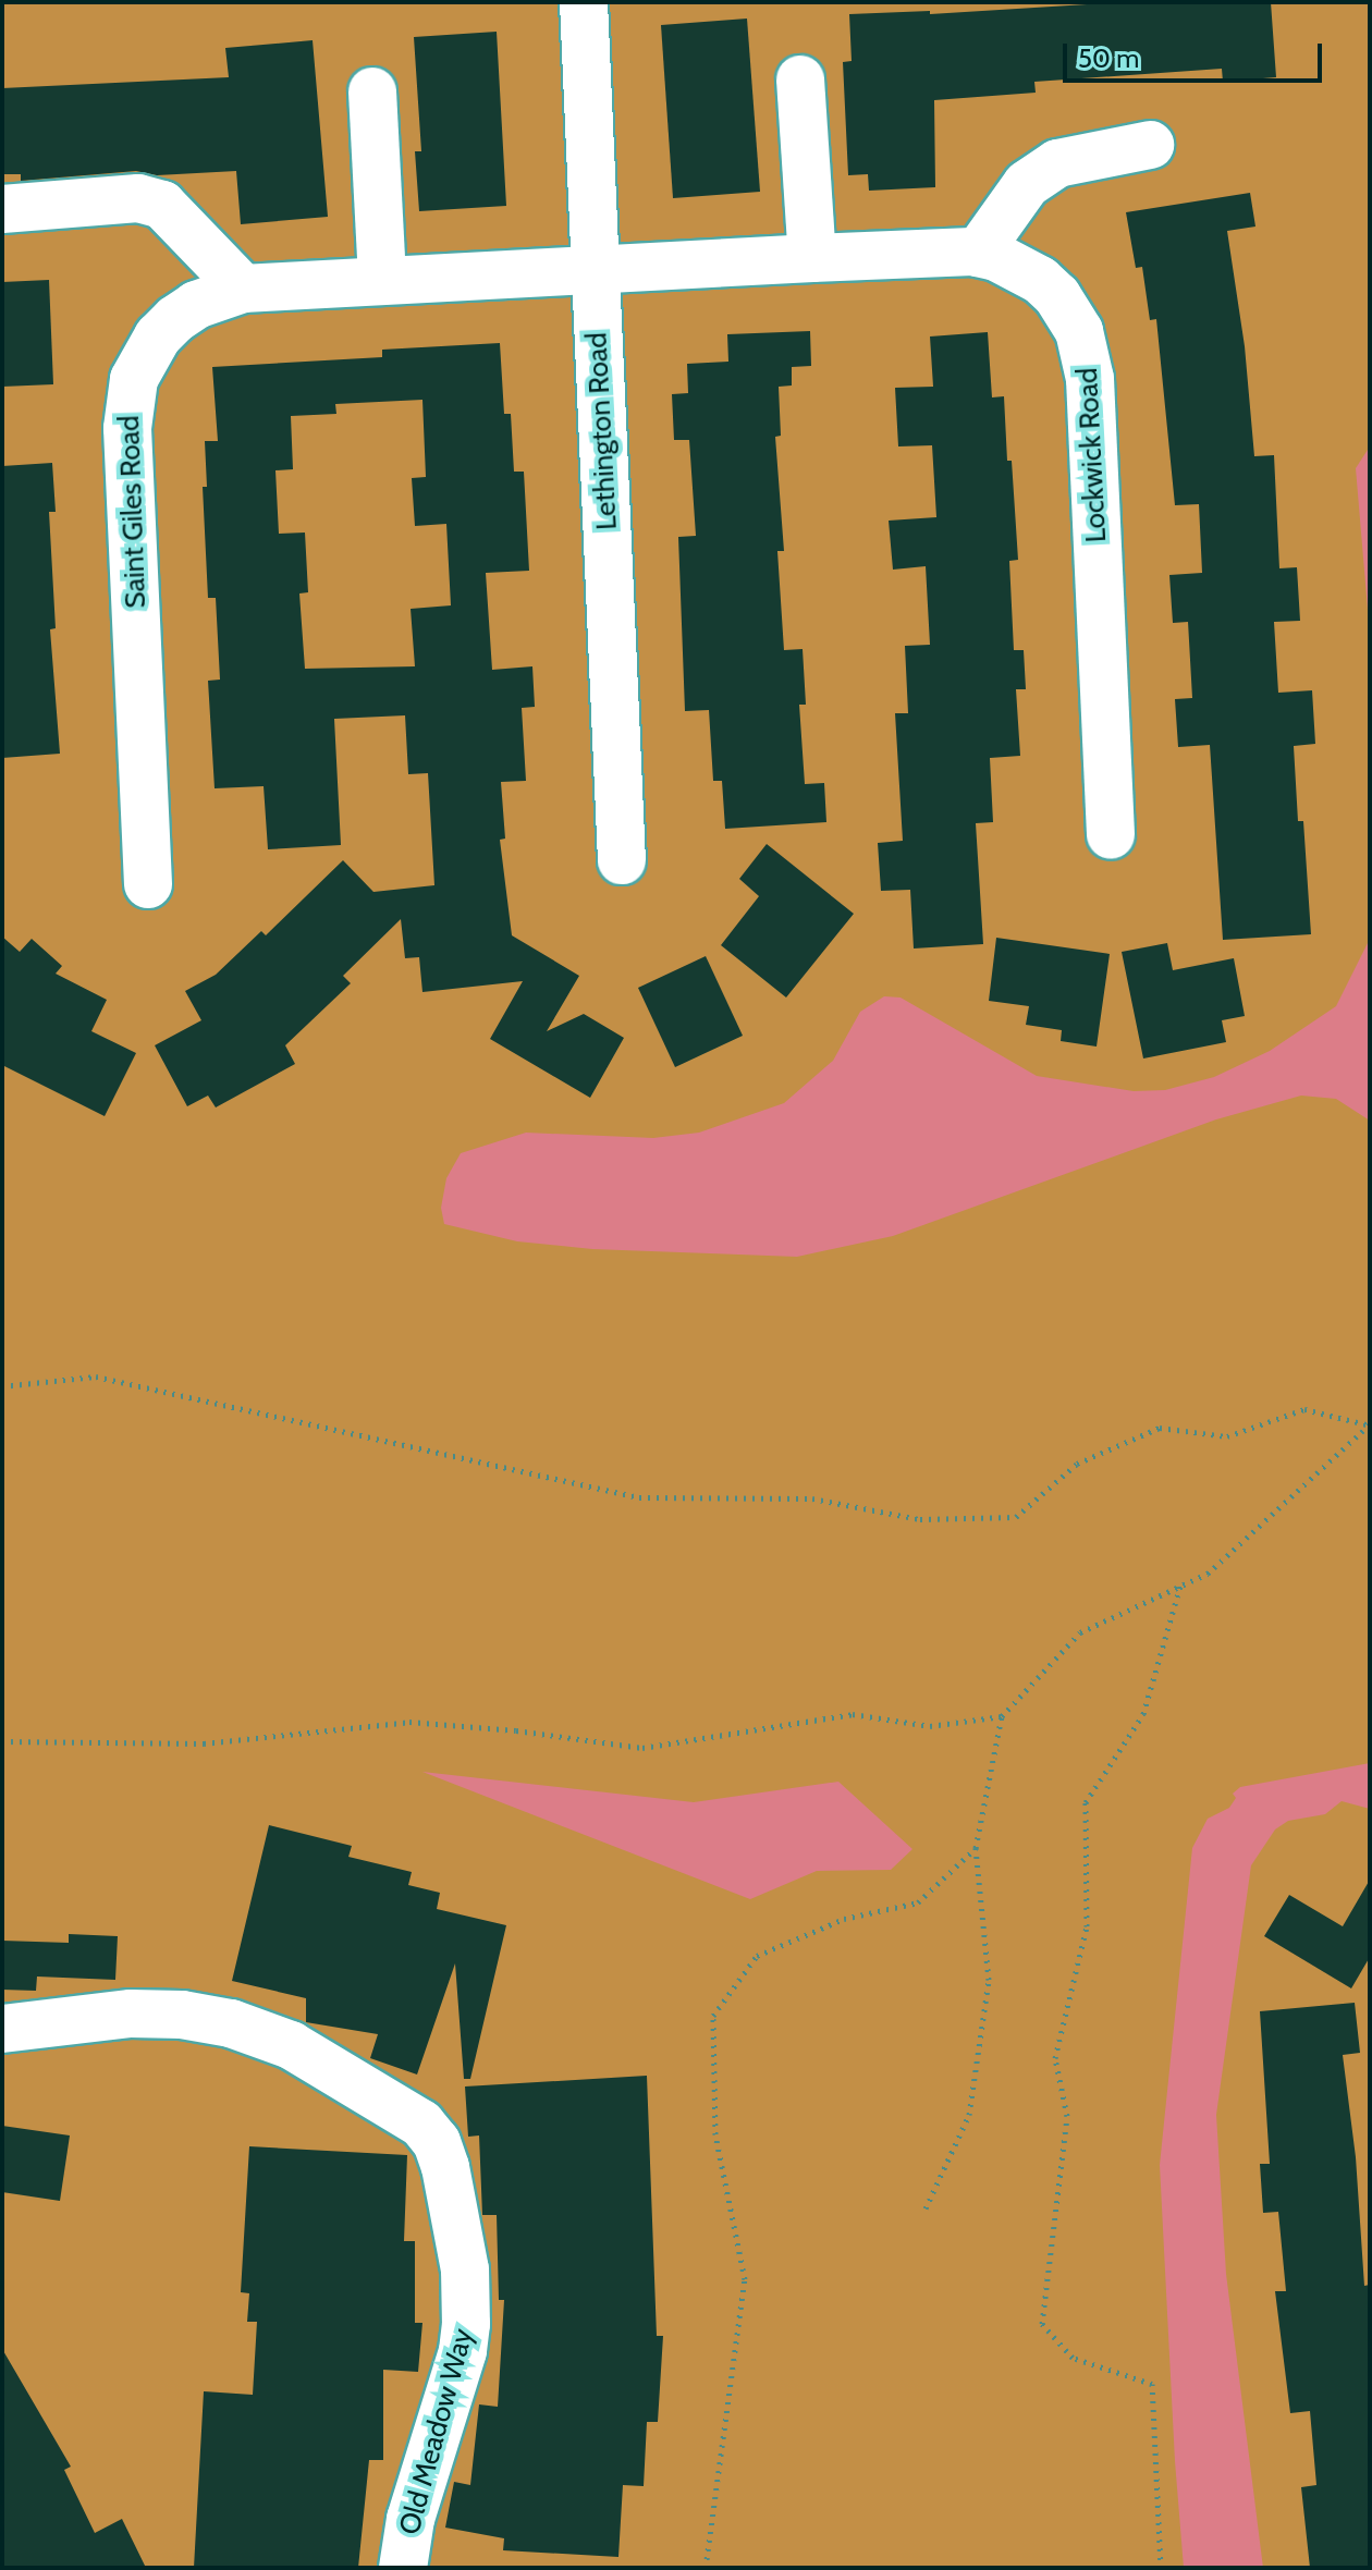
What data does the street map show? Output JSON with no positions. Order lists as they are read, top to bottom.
{
  "streets": {
    "street": [
      "Lethington Road",
      "Lockwick Road",
      "Saint Giles Road",
      "Old Meadow Way"
    ]
  },
  "crossings": [
    ["Lethington Road", "Lockwick Road"],
    ["Lethington Road", "Saint Giles Road"],
    ["Lockwick Road", "Saint Giles Road"]
  ],
  "scale_bar": "50 m"
}
